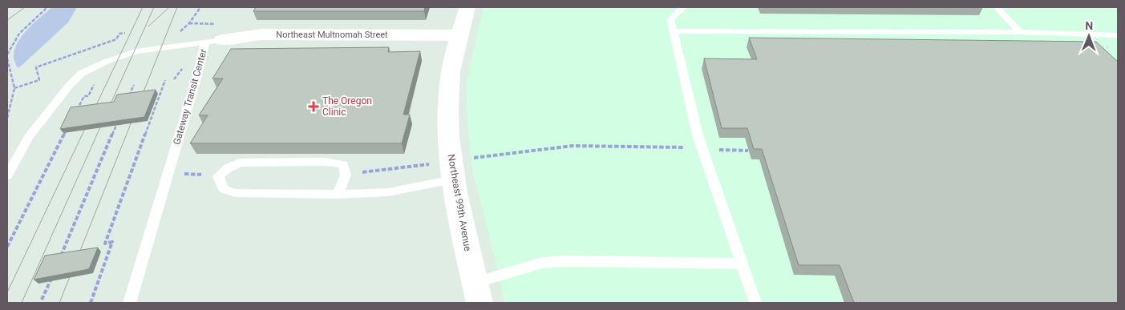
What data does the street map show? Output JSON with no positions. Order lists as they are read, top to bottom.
{
  "streets": {
    "street": ["Northeast Multnomah Street", "Northeast 99th Avenue"],
    "lane": ["Gateway Transit Center"]
  },
  "crossings": [
    ["Northeast Multnomah Street", "Gateway Transit Center"],
    ["Northeast Multnomah Street", "Northeast 99th Avenue"]
  ],
  "places": {
    "health": ["The Oregon Clinic"]
  },
  "north": "top"
}
